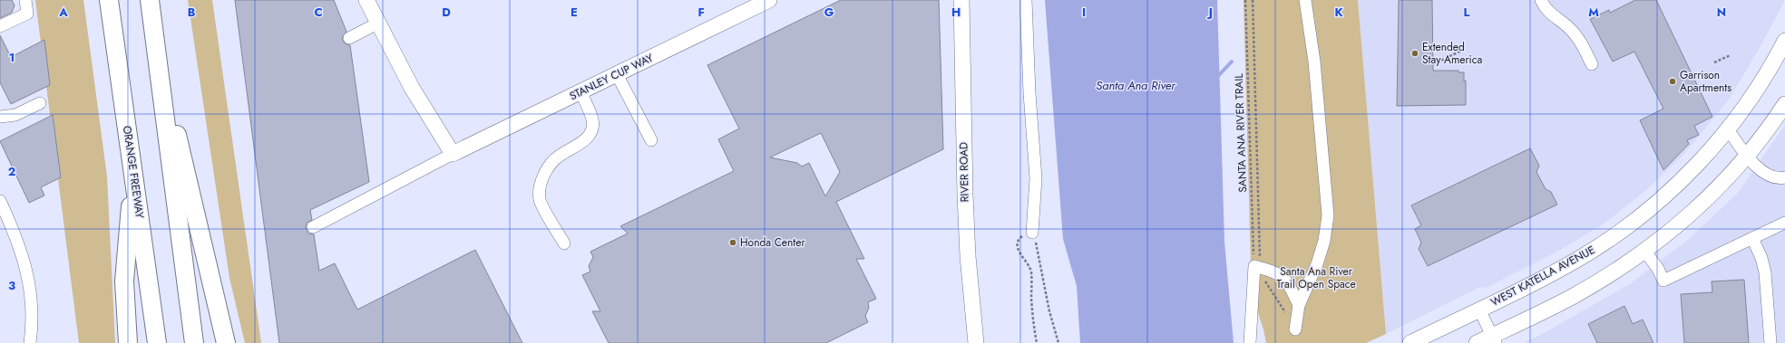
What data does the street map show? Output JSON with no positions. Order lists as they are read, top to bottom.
{
  "streets": {
    "highway": ["ORANGE FREEWAY"],
    "main road": ["STANLEY CUP WAY", "RIVER ROAD", "WEST KATELLA AVENUE"],
    "path": ["SANTA ANA RIVER TRAIL"]
  },
  "water": ["Santa Ana River"],
  "parks": ["Santa Ana River Trail Open Space"],
  "places": ["Extended Stay America", "Garrison Apartments", "Honda Center"],
  "grid": {
    "columns": [
      "A",
      "B",
      "C",
      "D",
      "E",
      "F",
      "G",
      "H",
      "I",
      "J",
      "K",
      "L",
      "M",
      "N"
    ],
    "rows": ["1", "2", "3"]
  }
}
